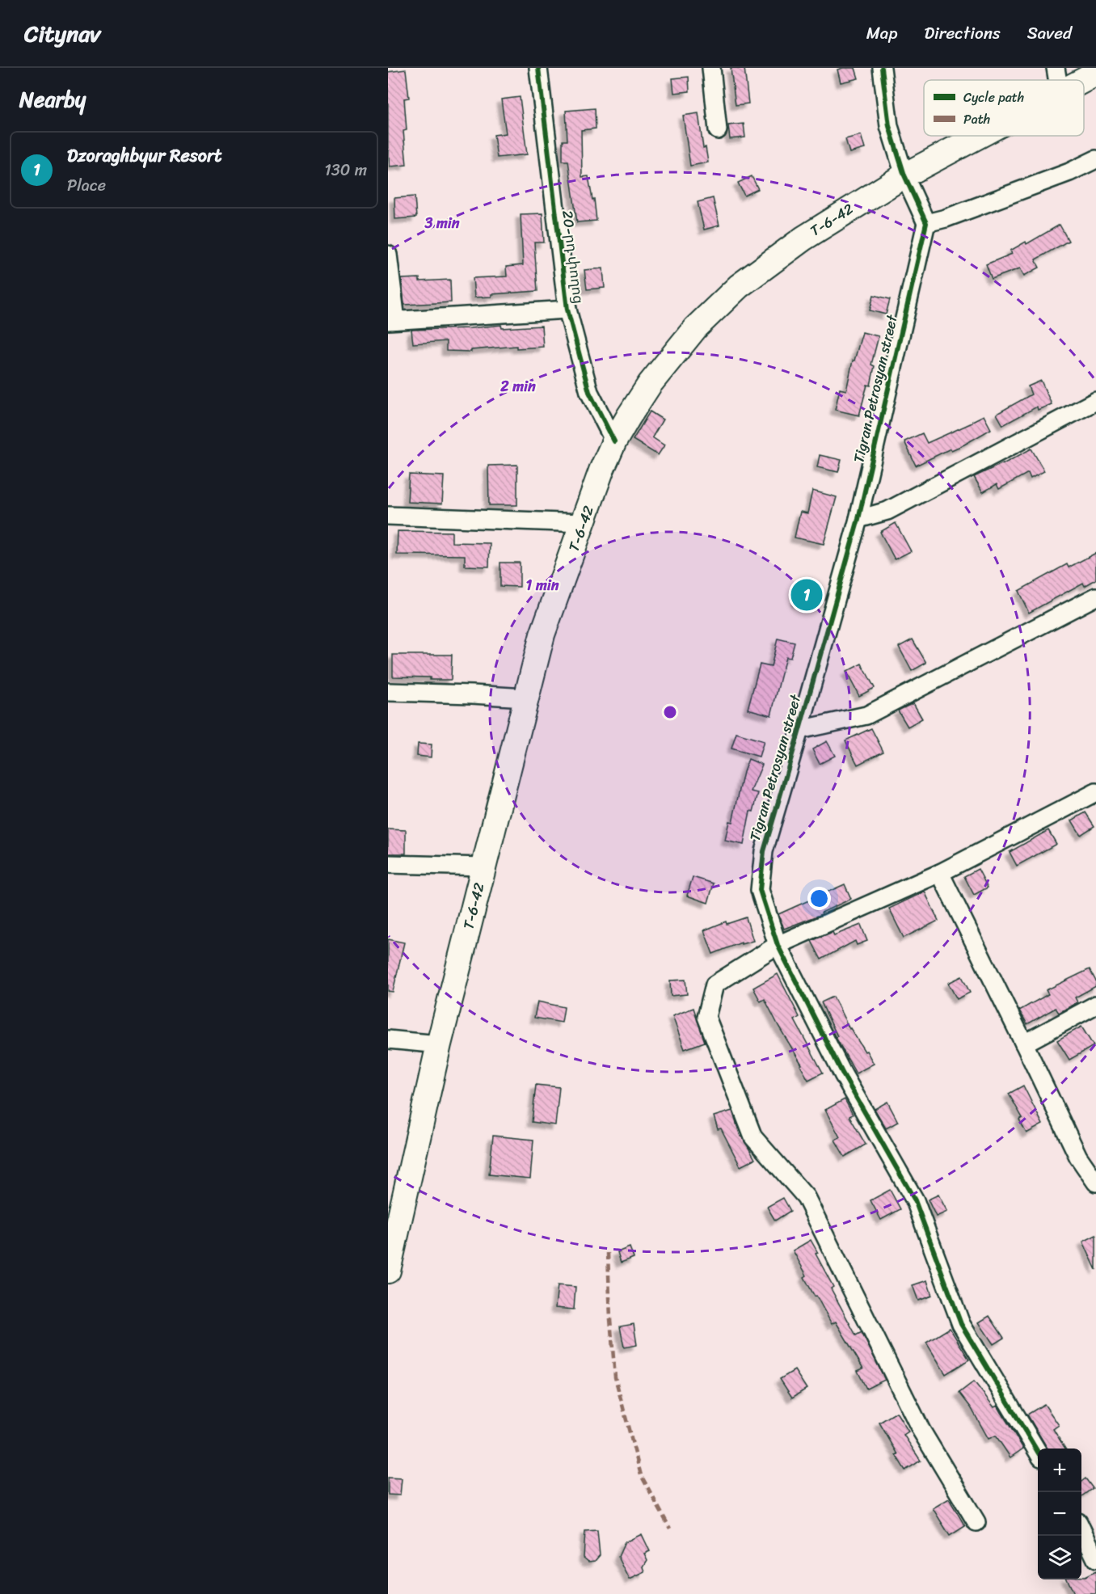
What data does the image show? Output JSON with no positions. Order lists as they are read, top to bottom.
{
  "streets": {
    "main road": ["T-6-42"],
    "street": ["20-րդ փողոց", "Tigran Petrosyan street"]
  },
  "crossings": [
    ["T-6-42", "20-րդ փողոց"]
  ],
  "legend": ["Cycle path", "Path"],
  "page": {
    "header": "Citynav",
    "nav": ["Map", "Directions", "Saved"],
    "heading": "Nearby",
    "list": [
      {
        "mark": "1",
        "name": "Dzoraghbyur Resort",
        "note": "Place",
        "value": "130 m"
      }
    ],
    "pins": "1",
    "map_buttons": ["+", "−"]
  },
  "rings": ["3 min", "2 min", "1 min"]
}
